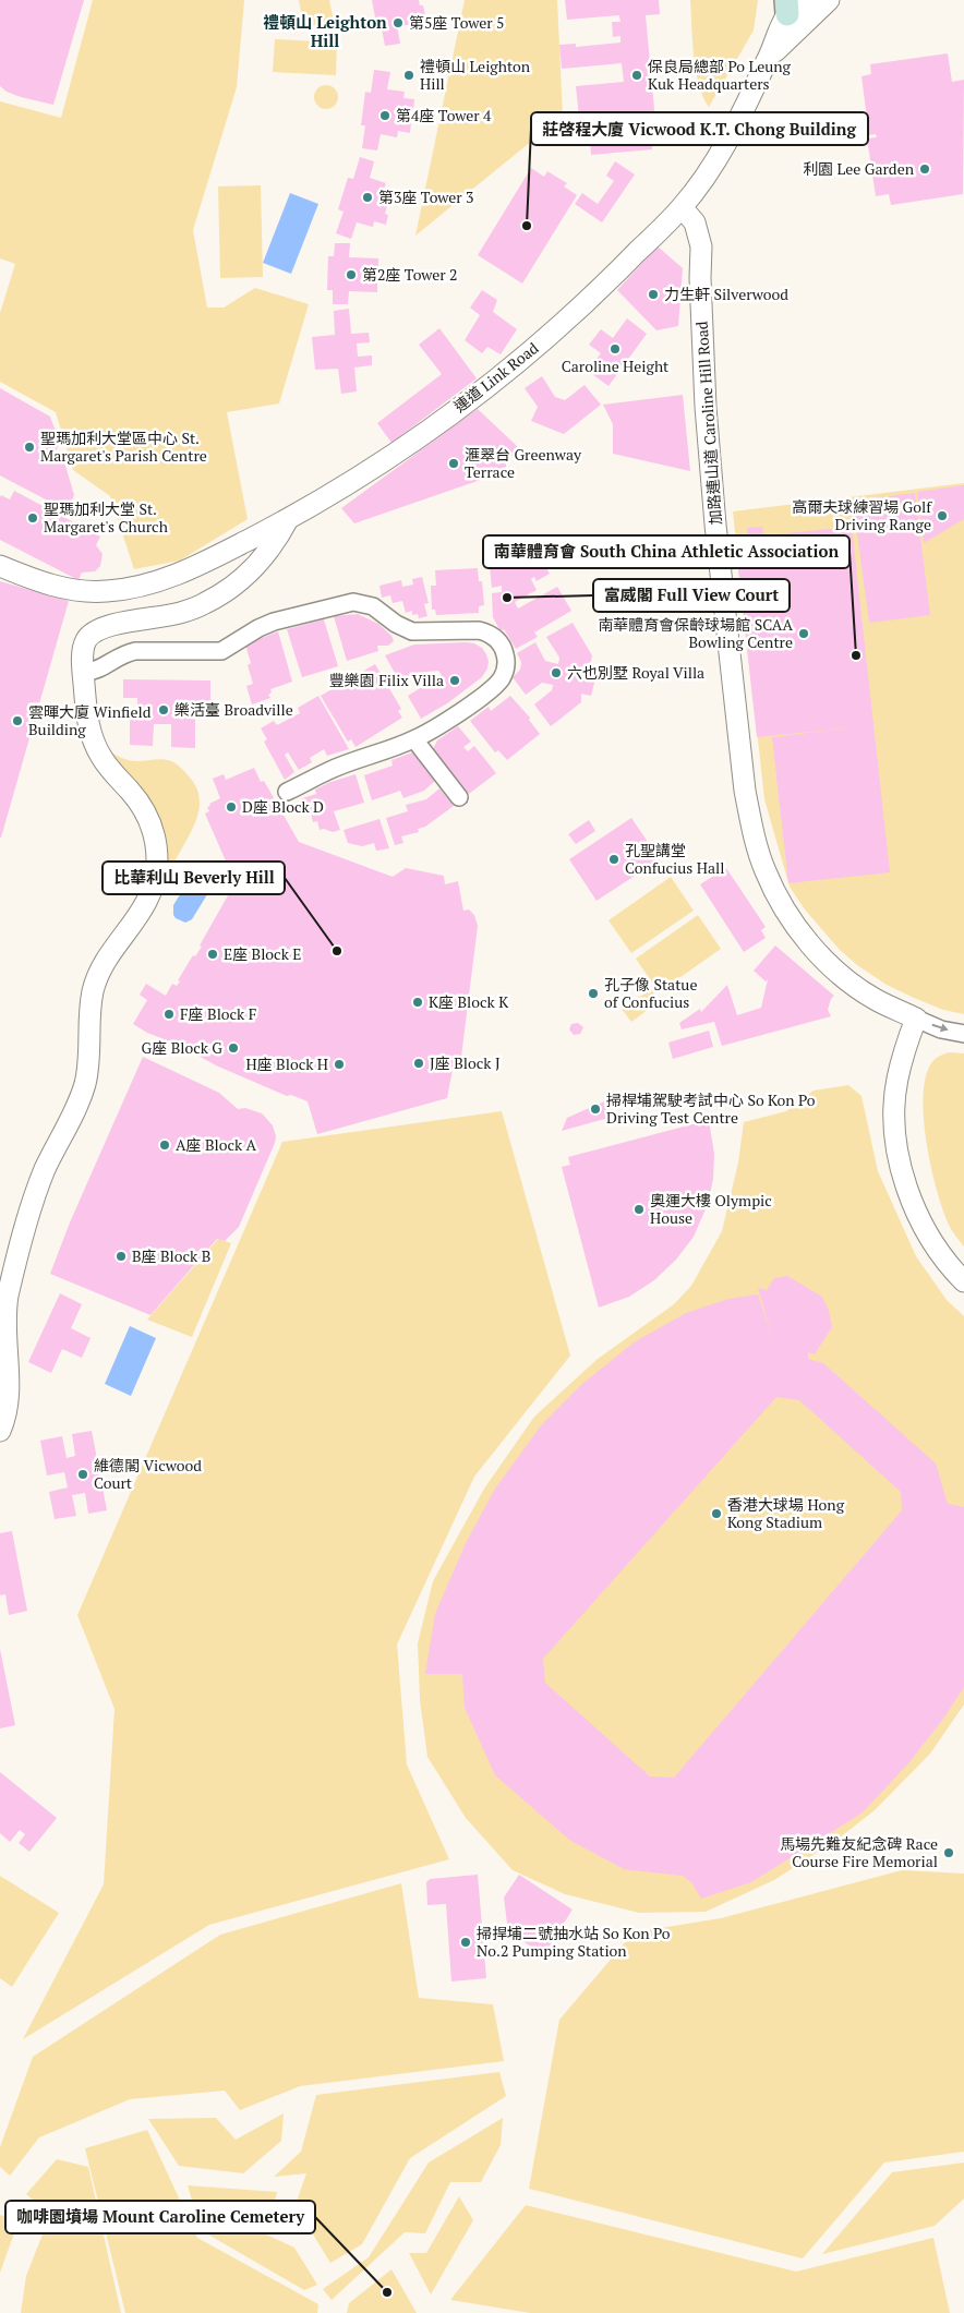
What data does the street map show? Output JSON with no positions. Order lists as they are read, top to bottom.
{
  "streets": {
    "street": ["連道 Link Road", "加路連山道 Caroline Hill Road"]
  },
  "crossings": [
    ["連道 Link Road", "加路連山道 Caroline Hill Road"]
  ],
  "districts": ["禮頓山 Leighton Hill"],
  "places": [
    "第5座 Tower 5",
    "禮頓山 Leighton Hill",
    "保良局總部 Po Leung Kuk Headquarters",
    "第4座 Tower 4",
    "利園 Lee Garden",
    "第3座 Tower 3",
    "莊啓程大廈 Vicwood K.T. Chong Building",
    "第2座 Tower 2",
    "力生軒 Silverwood",
    "Caroline Height",
    "聖瑪加利大堂區中心 St. Margaret's Parish Centre",
    "滙翠台 Greenway Terrace",
    "高爾夫球練習場 Golf Driving Range",
    "聖瑪加利大堂 St. Margaret's Church",
    "富威閣 Full View Court",
    "南華體育會保齡球場館 SCAA Bowling Centre",
    "南華體育會 South China Athletic Association",
    "六也別墅 Royal Villa",
    "豐樂園 Filix Villa",
    "樂活臺 Broadville",
    "雲暉大廈 Winfield Building",
    "D座 Block D",
    "孔聖講堂 Confucius Hall",
    "比華利山 Beverly Hill",
    "E座 Block E",
    "孔子像 Statue of Confucius",
    "K座 Block K",
    "F座 Block F",
    "G座 Block G",
    "J座 Block J",
    "H座 Block H",
    "掃桿埔駕駛考試中心 So Kon Po Driving Test Centre",
    "A座 Block A",
    "奧運大樓 Olympic House",
    "B座 Block B",
    "維德閣 Vicwood Court",
    "香港大球場 Hong Kong Stadium",
    "馬場先難友紀念碑 Race Course Fire Memorial",
    "掃捍埔二號抽水站 So Kon Po No.2 Pumping Station",
    "咖啡園墳場 Mount Caroline Cemetery"
  ]
}
